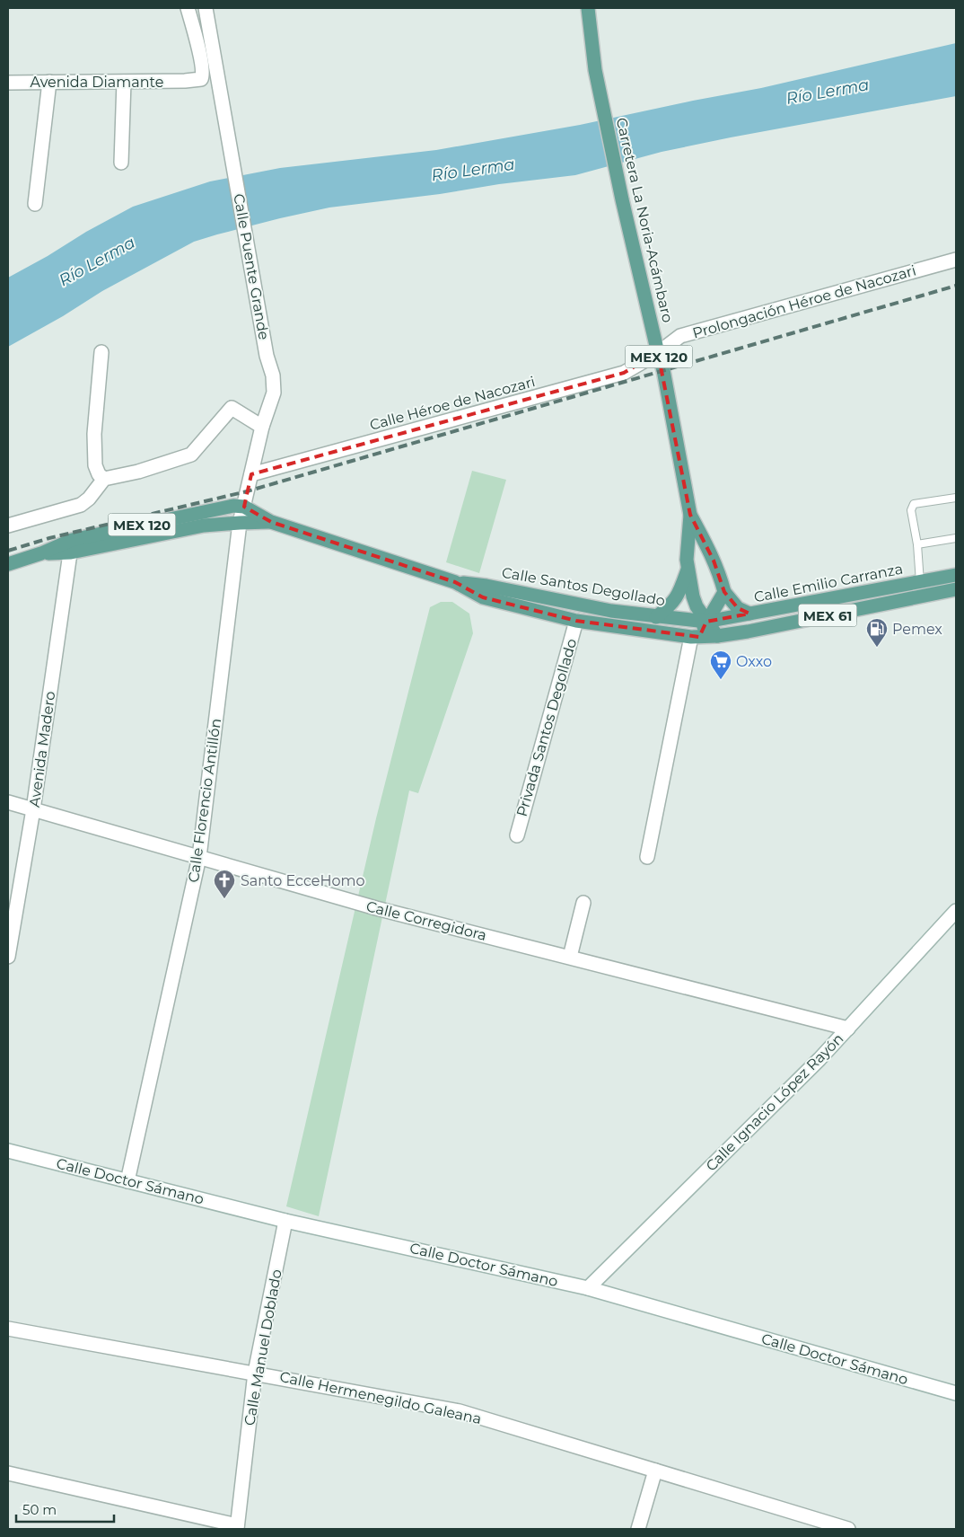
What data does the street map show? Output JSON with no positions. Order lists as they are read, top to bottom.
{
  "streets": {
    "main road": [
      "Carretera La Noria-Acámbaro",
      "MEX 120",
      "Calle Emilio Carranza",
      "Calle Santos Degollado",
      "MEX 61"
    ],
    "street": [
      "Avenida Diamante",
      "Calle Puente Grande",
      "Prolongación Héroe de Nacozari",
      "Calle Héroe de Nacozari",
      "Privada Santos Degollado",
      "Avenida Madero",
      "Calle Florencio Antillón",
      "Calle Corregidora",
      "Calle Ignacio López Rayón",
      "Calle Doctor Sámano",
      "Calle Manuel Doblado",
      "Calle Hermenegildo Galeana"
    ]
  },
  "crossings": [
    ["Carretera La Noria-Acámbaro", "Prolongación Héroe de Nacozari"],
    ["Carretera La Noria-Acámbaro", "MEX 120"],
    ["Carretera La Noria-Acámbaro", "Calle Héroe de Nacozari"],
    ["Carretera La Noria-Acámbaro", "Calle Emilio Carranza"],
    ["Carretera La Noria-Acámbaro", "Calle Santos Degollado"],
    ["Carretera La Noria-Acámbaro", "MEX 61"],
    ["Calle Puente Grande", "MEX 120"],
    ["Calle Puente Grande", "Calle Héroe de Nacozari"],
    ["Calle Puente Grande", "Calle Santos Degollado"],
    ["Calle Puente Grande", "Calle Florencio Antillón"],
    ["Prolongación Héroe de Nacozari", "Calle Héroe de Nacozari"],
    ["MEX 120", "Calle Santos Degollado"],
    ["MEX 120", "Avenida Madero"],
    ["MEX 120", "Calle Florencio Antillón"],
    ["Calle Emilio Carranza", "Calle Santos Degollado"],
    ["Calle Santos Degollado", "MEX 61"],
    ["Calle Santos Degollado", "Privada Santos Degollado"],
    ["Calle Santos Degollado", "Calle Florencio Antillón"],
    ["Avenida Madero", "Calle Corregidora"],
    ["Calle Florencio Antillón", "Calle Corregidora"],
    ["Calle Florencio Antillón", "Calle Doctor Sámano"],
    ["Calle Corregidora", "Calle Ignacio López Rayón"],
    ["Calle Ignacio López Rayón", "Calle Doctor Sámano"],
    ["Calle Doctor Sámano", "Calle Manuel Doblado"],
    ["Calle Manuel Doblado", "Calle Hermenegildo Galeana"]
  ],
  "water": ["Río Lerma"],
  "places": {
    "fuel station": ["Pemex"],
    "supermarket": ["Oxxo"],
    "church": ["Santo EcceHomo"]
  },
  "scale_bar": "50 m"
}
